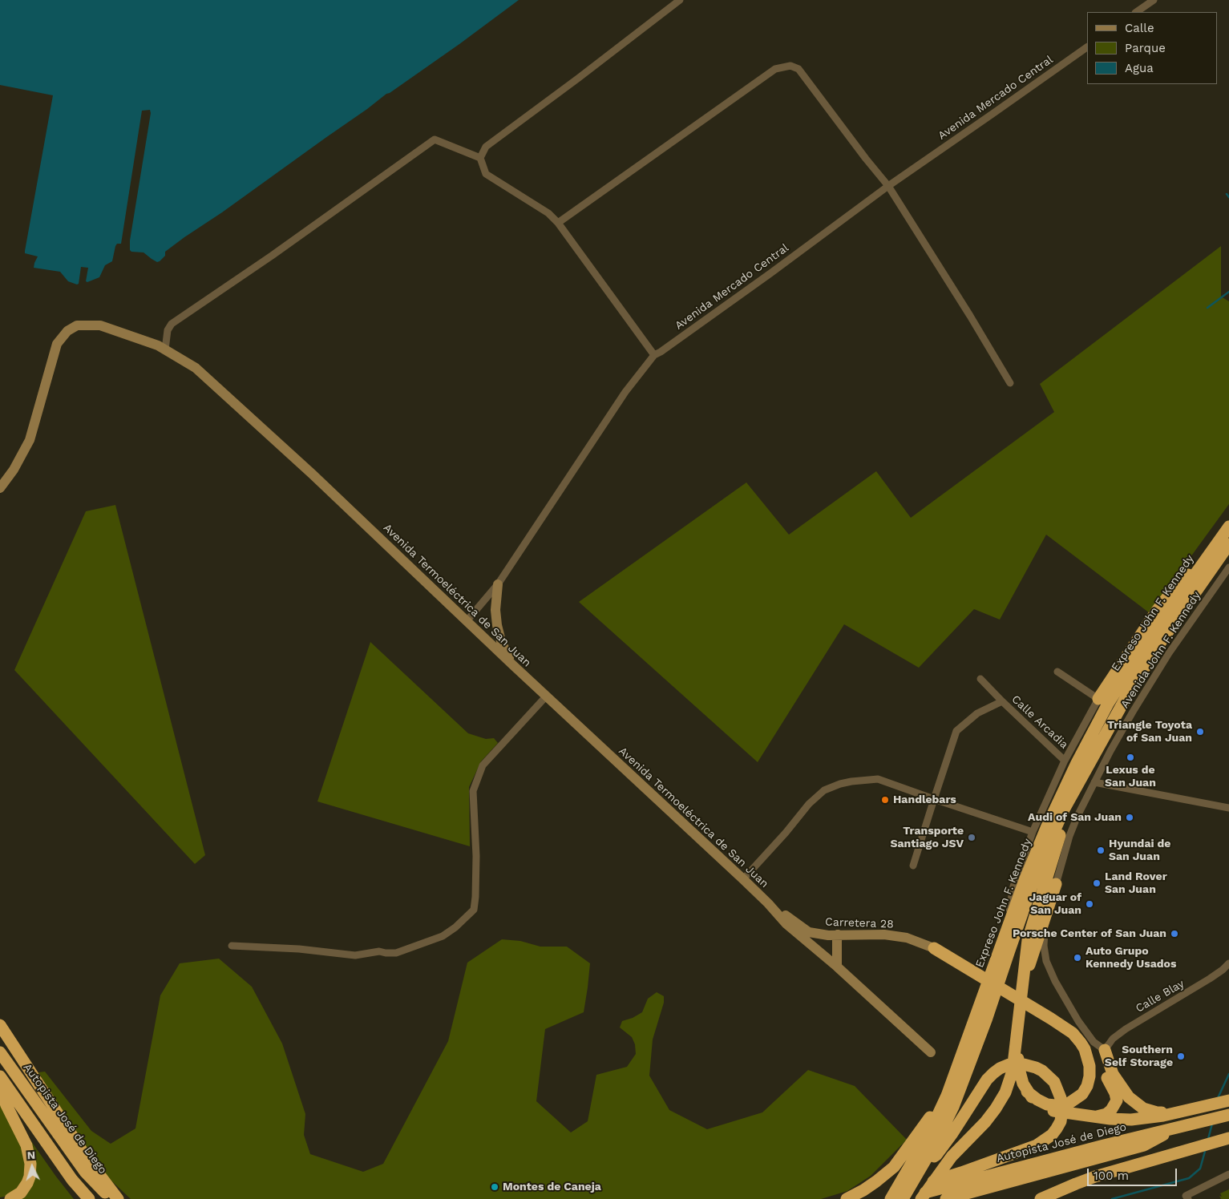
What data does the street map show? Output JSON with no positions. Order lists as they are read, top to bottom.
{
  "streets": {
    "highway": ["Expreso John F. Kennedy", "Autopista José de Diego"],
    "street": [
      "Avenida Mercado Central",
      "Avenida Termoeléctrica de San Juan",
      "Avenida John F. Kennedy",
      "Calle Arcadia",
      "Carretera 28",
      "Calle Blay"
    ]
  },
  "crossings": [
    ["Avenida Mercado Central", "Avenida Termoeléctrica de San Juan"],
    ["Avenida Termoeléctrica de San Juan", "Carretera 28"],
    ["Avenida John F. Kennedy", "Calle Blay"]
  ],
  "places": [
    "Triangle Toyota of San Juan",
    "Lexus de San Juan",
    "Handlebars",
    "Audi of San Juan",
    "Transporte Santiago JSV",
    "Hyundai de San Juan",
    "Land Rover San Juan",
    "Jaguar of San Juan",
    "Porsche Center of San Juan",
    "Auto Grupo Kennedy Usados",
    "Southern Self Storage",
    "Montes de Caneja"
  ],
  "legend": ["Calle", "Parque", "Agua"],
  "scale_bar": "100 m",
  "north": "top"
}
